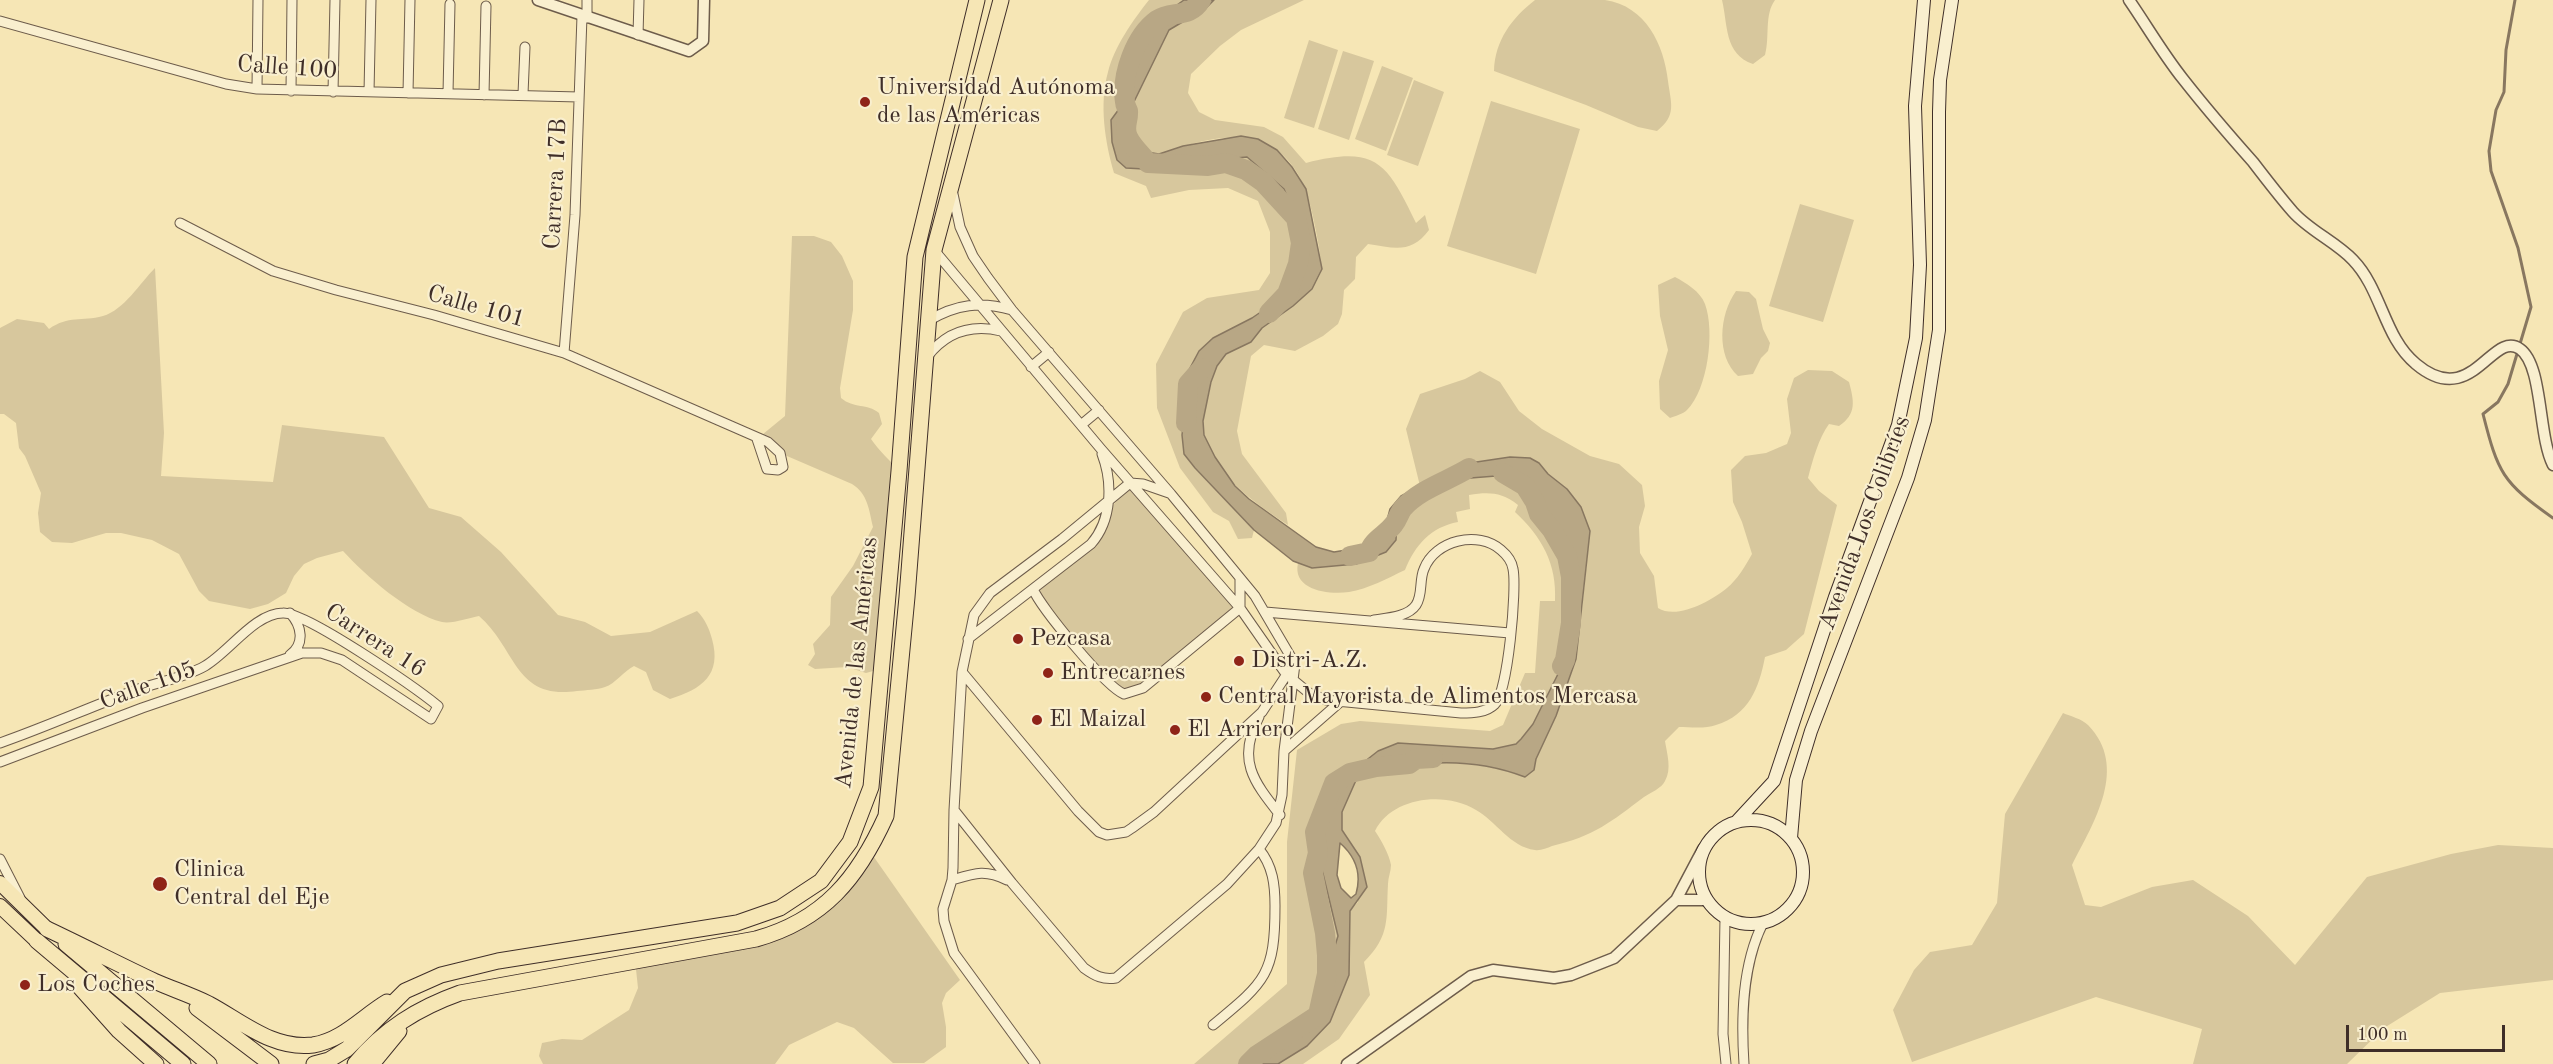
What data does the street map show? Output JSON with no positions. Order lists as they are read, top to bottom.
{
  "streets": {
    "highway": ["Avenida de las Américas"],
    "main road": ["Avenida Los Colibríes"],
    "street": [
      "Calle 100",
      "Carrera 17B",
      "Calle 101",
      "Carrera 16",
      "Calle 105"
    ]
  },
  "crossings": [
    ["Calle 100", "Carrera 17B"],
    ["Carrera 17B", "Calle 101"],
    ["Carrera 16", "Calle 105"]
  ],
  "places": [
    "Universidad Autónoma de las Américas",
    "Pezcasa",
    "Distri-A.Z.",
    "Entrecarnes",
    "Central Mayorista de Alimentos Mercasa",
    "El Maizal",
    "El Arriero",
    "Clinica Central del Eje",
    "Los Coches"
  ],
  "scale_bar": "100 m"
}
